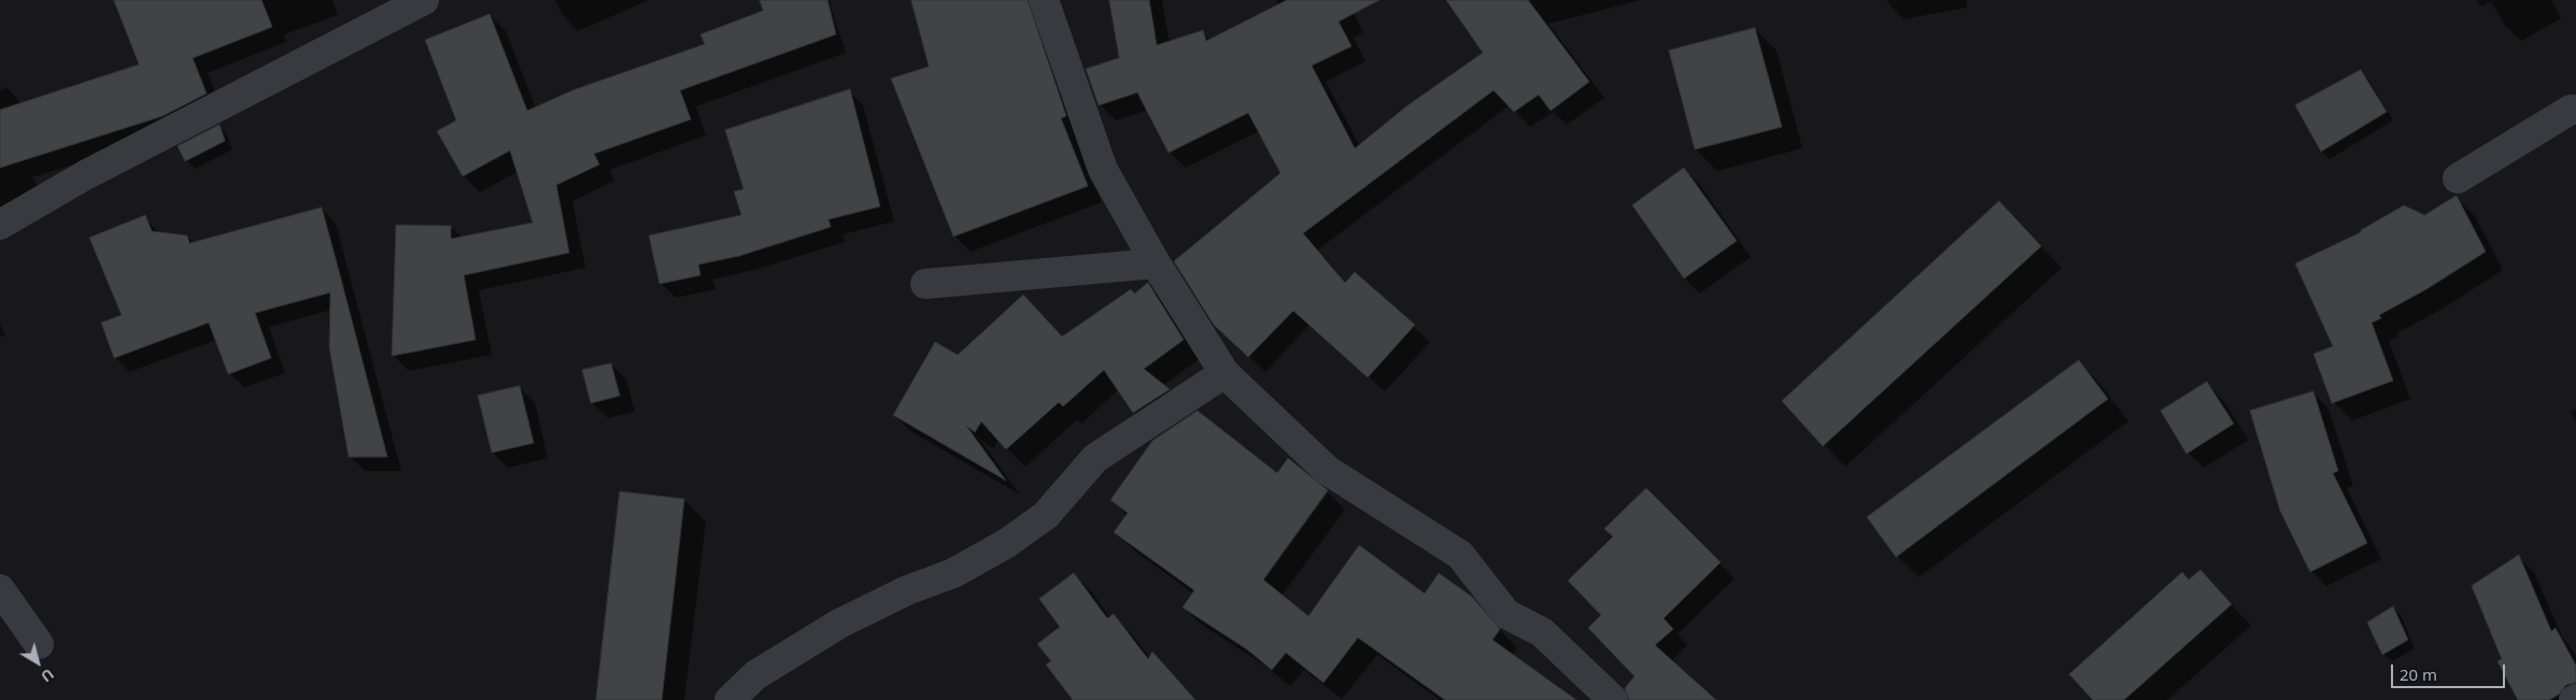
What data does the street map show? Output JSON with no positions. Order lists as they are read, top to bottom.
{
  "scale_bar": "20 m",
  "north": "bottom right"
}
